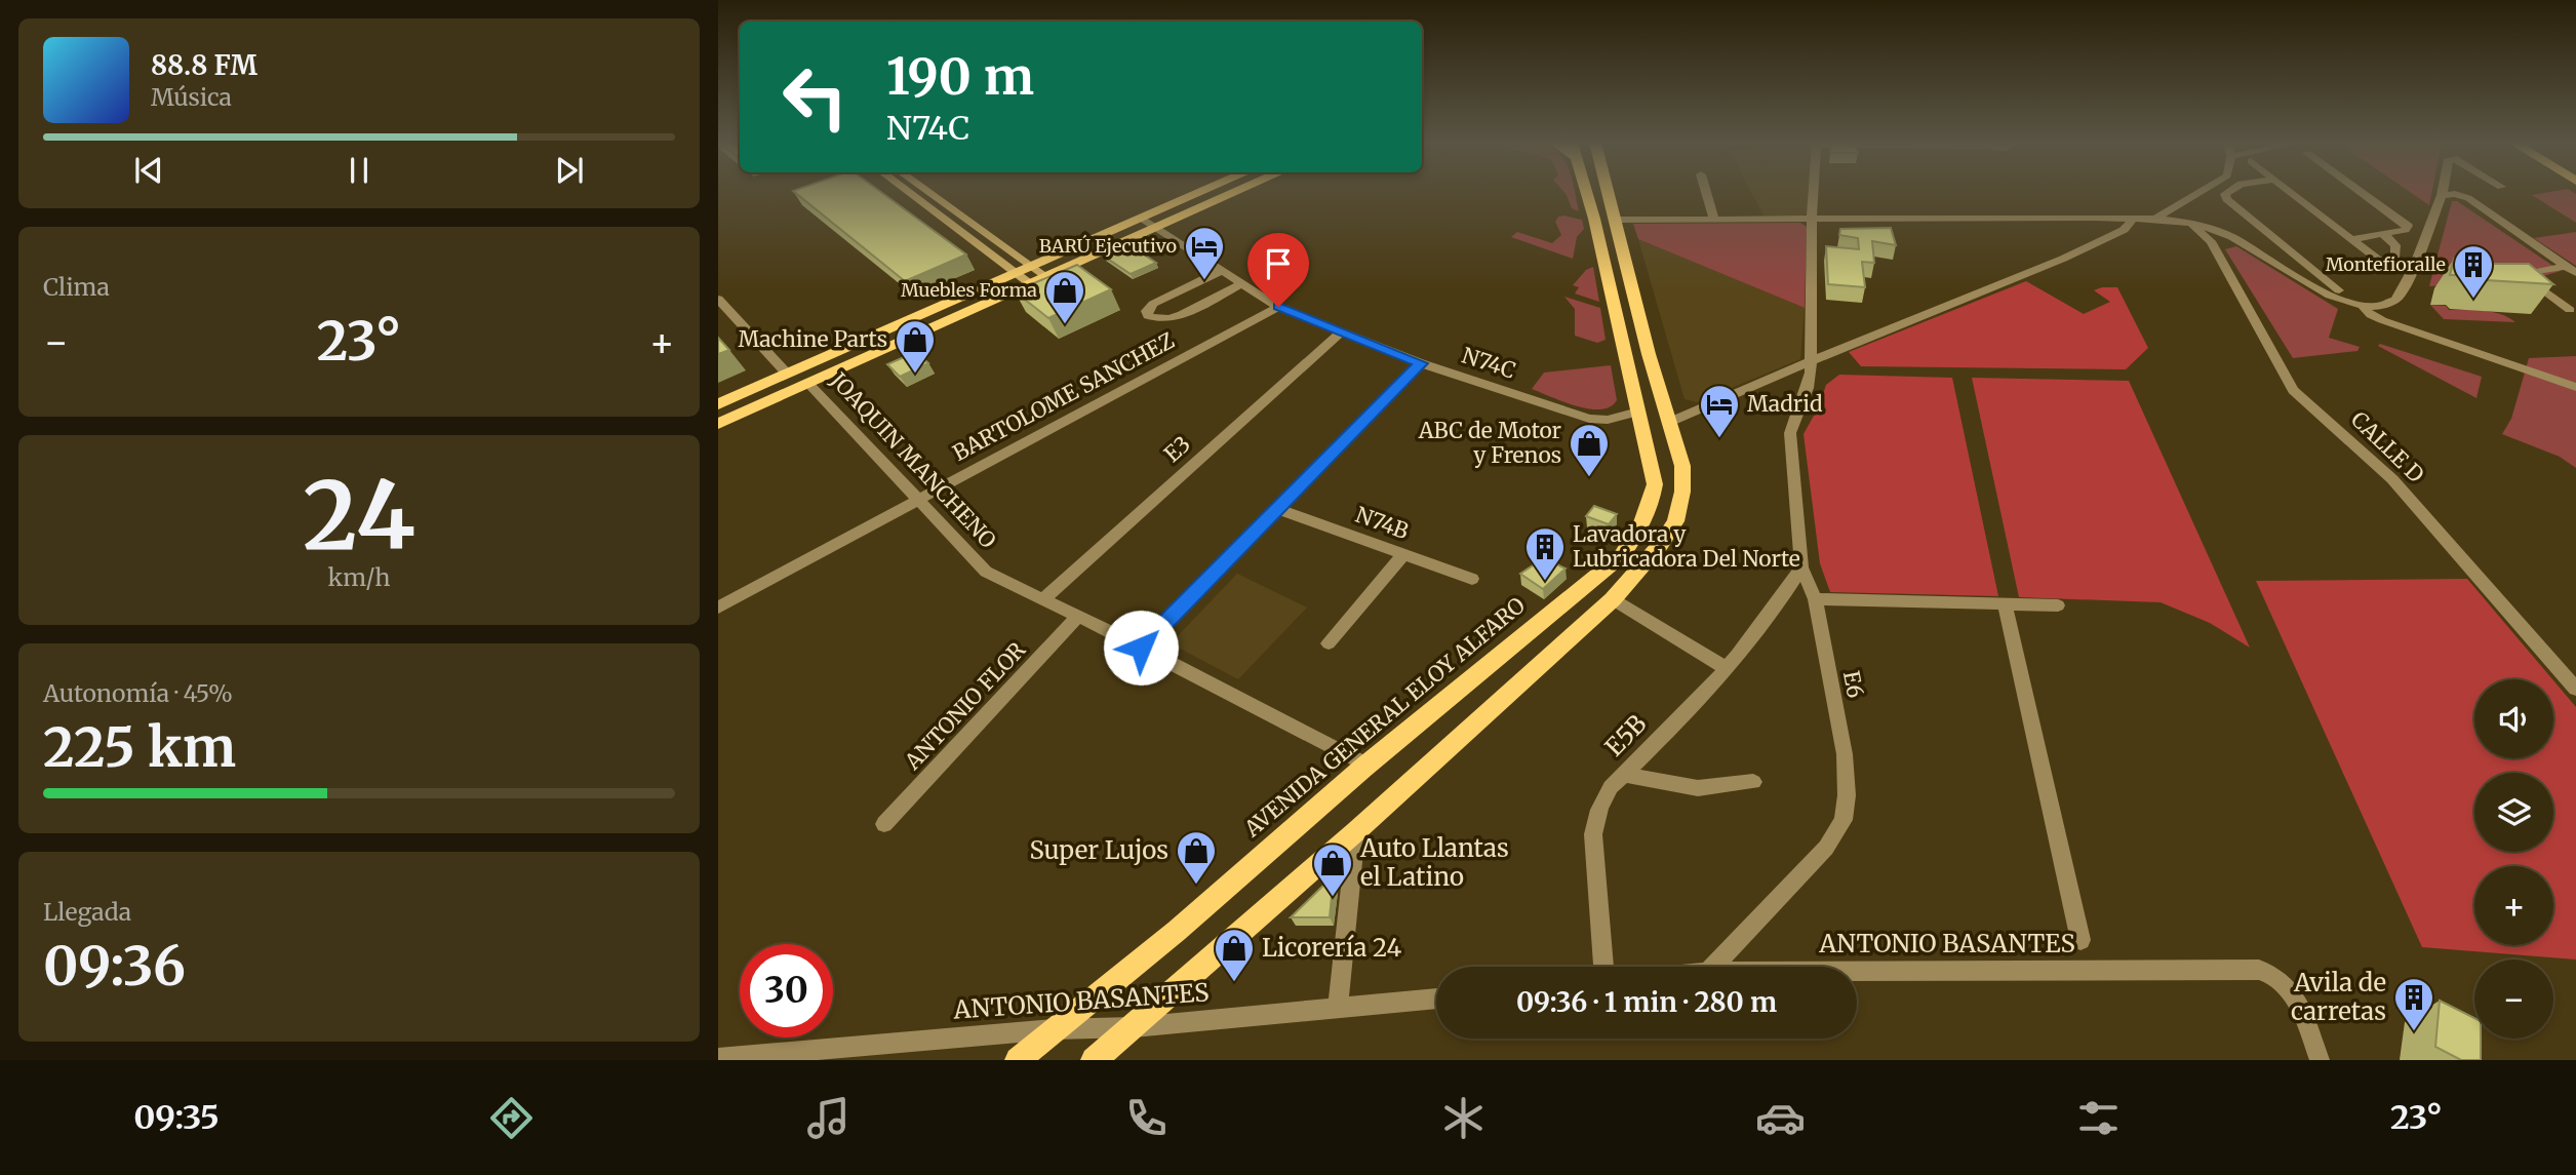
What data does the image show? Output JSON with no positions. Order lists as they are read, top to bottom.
{
  "streets": {
    "main road": ["AVENIDA GENERAL ELOY ALFARO"],
    "street": [
      "N74C",
      "BARTOLOME SANCHEZ",
      "CALLE D",
      "E3",
      "JOAQUIN MANCHENO",
      "N74B",
      "E6",
      "ANTONIO FLOR",
      "E5B",
      "ANTONIO BASANTES"
    ]
  },
  "crossings": [
    ["N74C", "BARTOLOME SANCHEZ"],
    ["N74C", "E3"],
    ["N74C", "AVENIDA GENERAL ELOY ALFARO"],
    ["BARTOLOME SANCHEZ", "JOAQUIN MANCHENO"],
    ["E3", "JOAQUIN MANCHENO"],
    ["JOAQUIN MANCHENO", "ANTONIO FLOR"],
    ["JOAQUIN MANCHENO", "AVENIDA GENERAL ELOY ALFARO"],
    ["E6", "E5B"],
    ["AVENIDA GENERAL ELOY ALFARO", "ANTONIO BASANTES"]
  ],
  "places": {
    "hotel": ["BARÚ Ejecutivo", "Madrid"],
    "building": ["Montefioralle", "Lavadora y Lubricadora Del Norte", "Avila de carretas"],
    "shop": [
      "Muebles Forma",
      "Machine Parts",
      "ABC de Motor y Frenos",
      "Super Lujos",
      "Auto Llantas el Latino",
      "Licorería 24"
    ]
  },
  "page": {
    "turn": ["190 m", "N74C"],
    "song": ["88.8 FM", "Música"],
    "tile": [
      "Clima",
      ["24", "km/h"],
      ["Autonomía · 45%", "225 km"],
      ["Llegada", "09:36"]
    ],
    "heat": ["−", "23°", "+"],
    "map_buttons": ["+", "−"],
    "limit": "30",
    "trip": "09:36 · 1 min · 280 m",
    "tabs": ["09:35", "23°"]
  }
}
